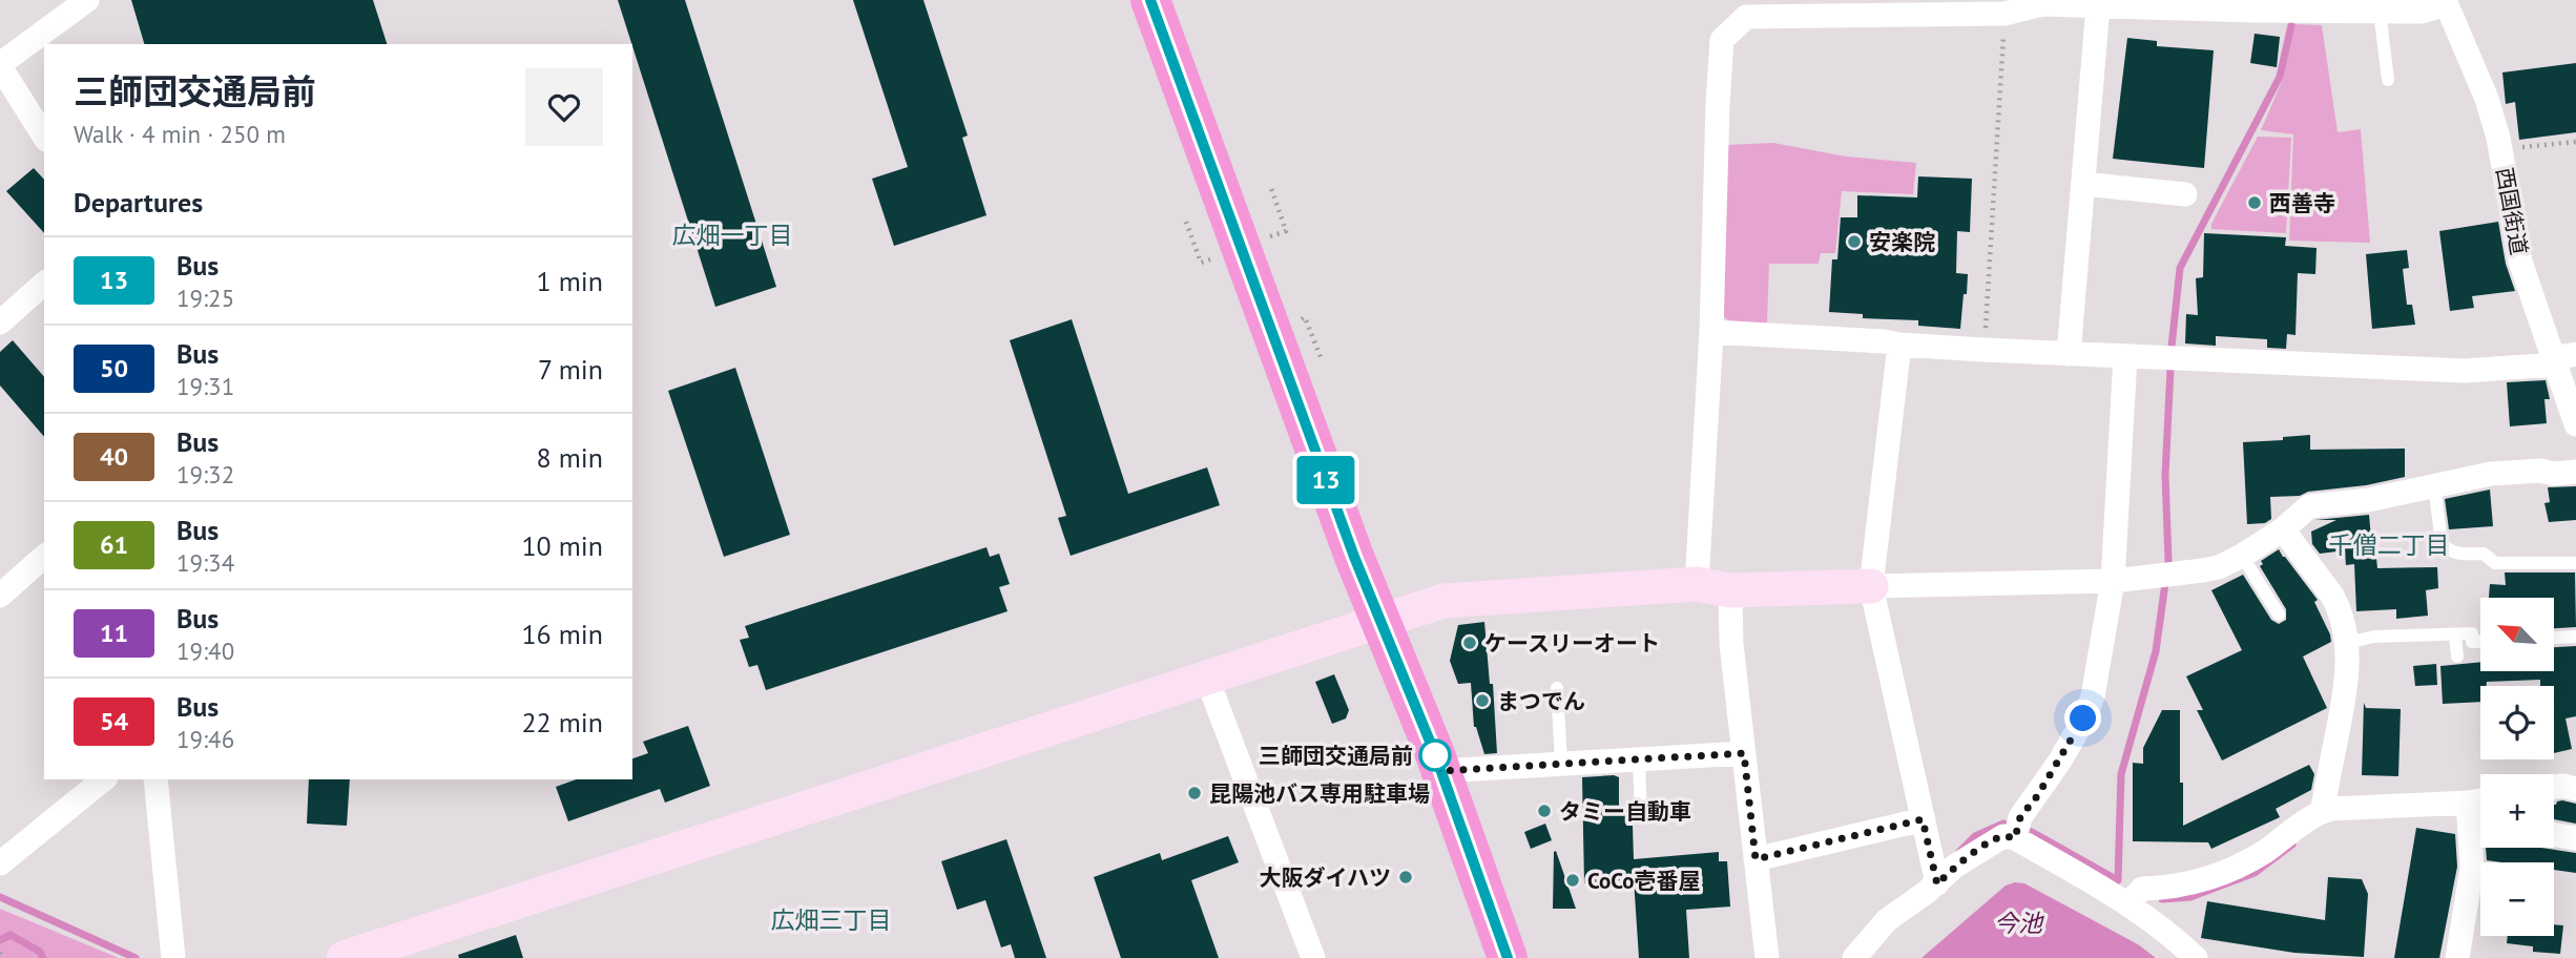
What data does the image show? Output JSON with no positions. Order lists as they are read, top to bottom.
{
  "streets": {
    "street": ["西国街道"]
  },
  "districts": ["広畑一丁目", "千僧二丁目", "広畑三丁目"],
  "water": ["今池"],
  "places": [
    "西善寺",
    "安楽院",
    "ケースリーオート",
    "まつでん",
    "三師団交通局前",
    "昆陽池バス専用駐車場",
    "タミー自動車",
    "大阪ダイハツ",
    "CoCo壱番屋"
  ],
  "lines": ["bus line 13"],
  "north": "top left",
  "page": {
    "on_map": "13",
    "heading": [
      ["三師団交通局前", "Walk · 4 min · 250 m"],
      "Departures"
    ],
    "list": [
      {
        "mark": "13",
        "name": "Bus",
        "note": "19:25",
        "value": "1 min"
      },
      {
        "mark": "50",
        "name": "Bus",
        "note": "19:31",
        "value": "7 min"
      },
      {
        "mark": "40",
        "name": "Bus",
        "note": "19:32",
        "value": "8 min"
      },
      {
        "mark": "61",
        "name": "Bus",
        "note": "19:34",
        "value": "10 min"
      },
      {
        "mark": "11",
        "name": "Bus",
        "note": "19:40",
        "value": "16 min"
      },
      {
        "mark": "54",
        "name": "Bus",
        "note": "19:46",
        "value": "22 min"
      }
    ],
    "map_buttons": ["+", "−"]
  }
}
